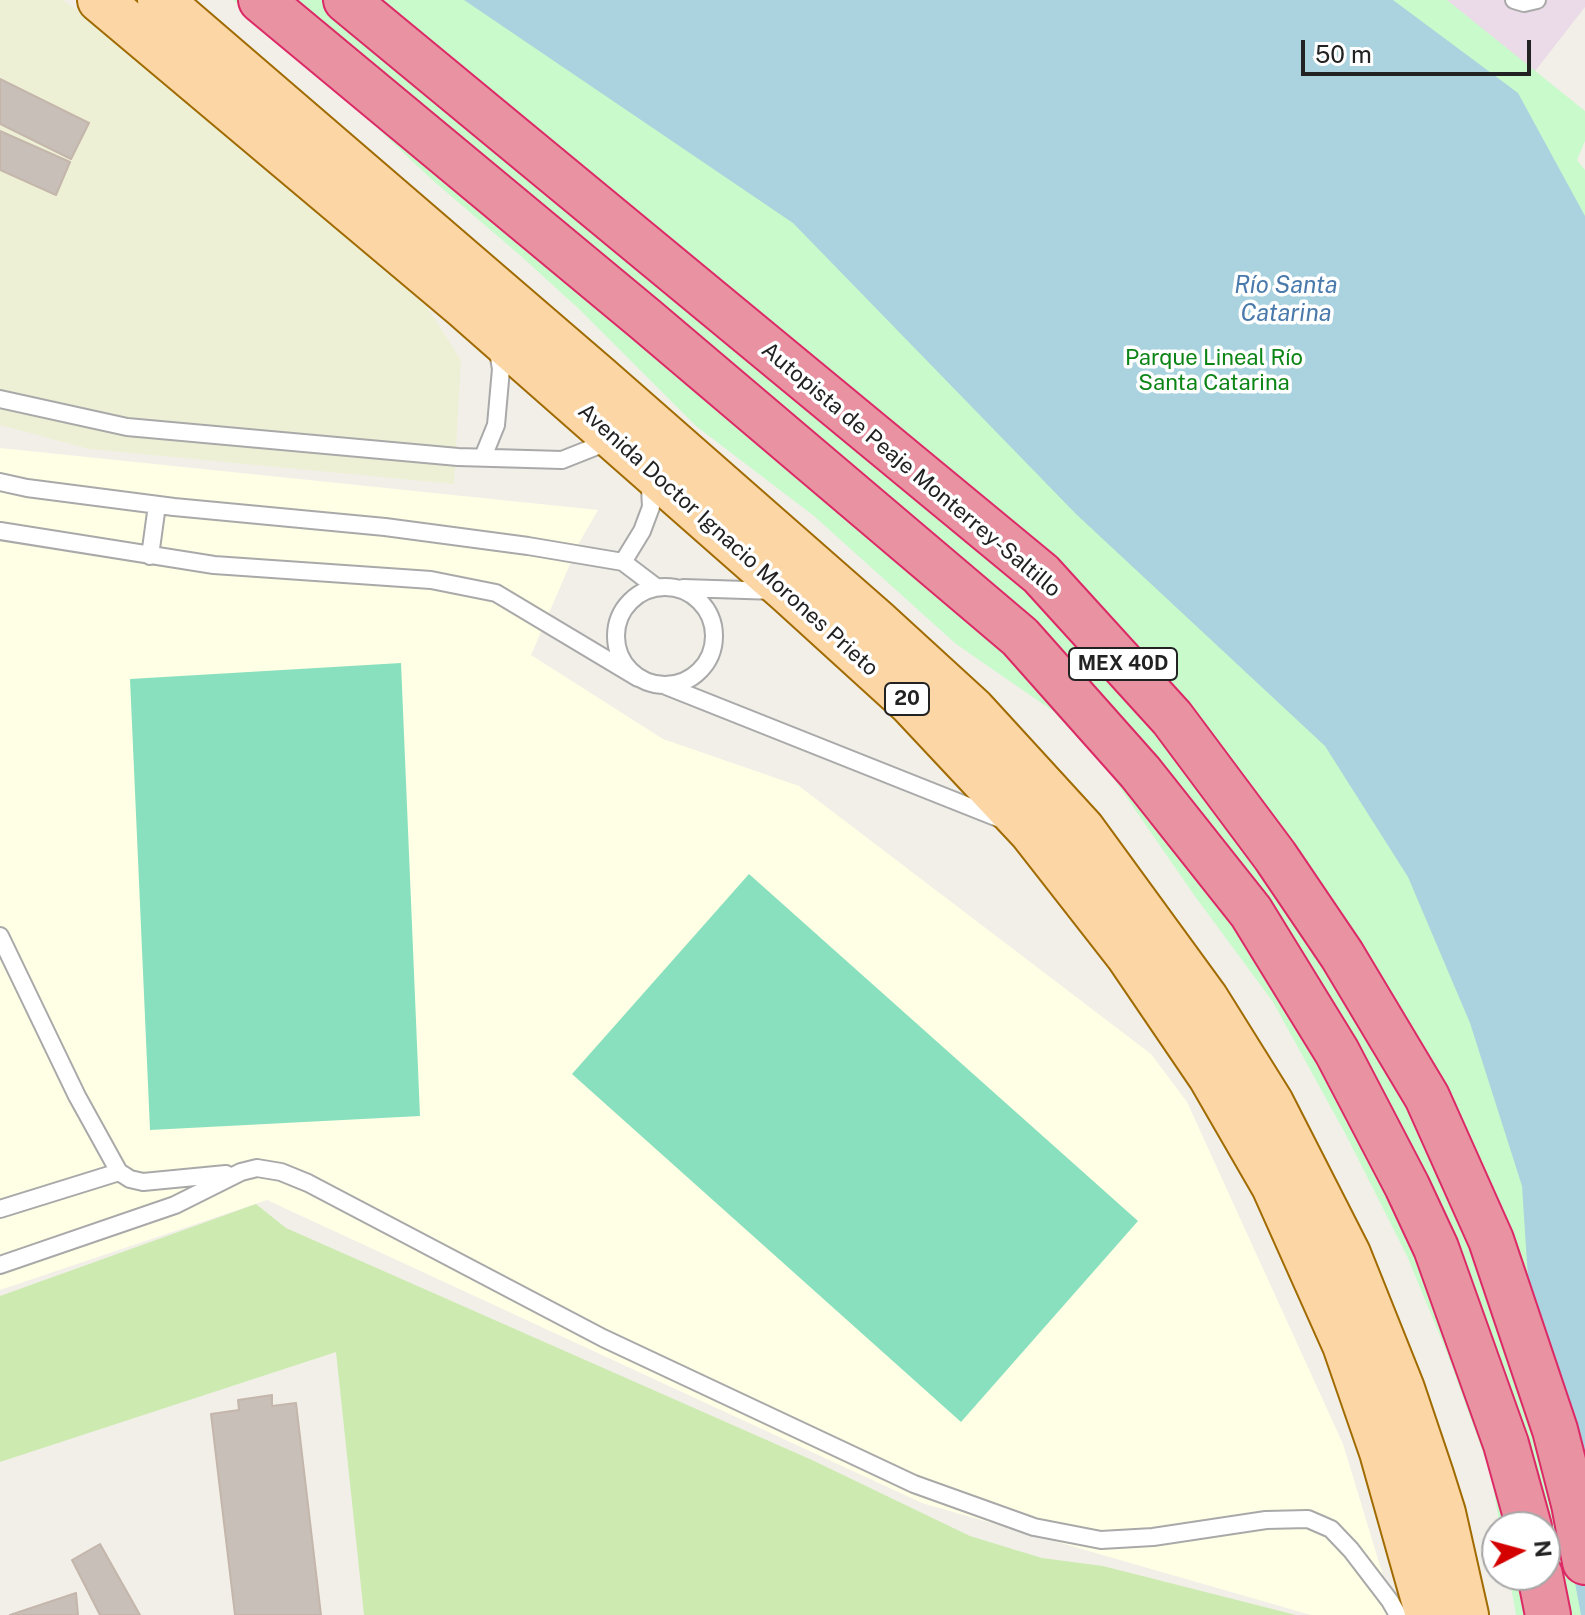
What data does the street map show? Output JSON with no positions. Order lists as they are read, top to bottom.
{
  "streets": {
    "highway": ["Autopista de Peaje Monterrey-Saltillo", "MEX 40D"],
    "main road": ["Avenida Doctor Ignacio Morones Prieto", "20"]
  },
  "water": ["Río Santa Catarina"],
  "parks": ["Parque Lineal Río Santa Catarina"],
  "scale_bar": "50 m",
  "north": "right"
}
